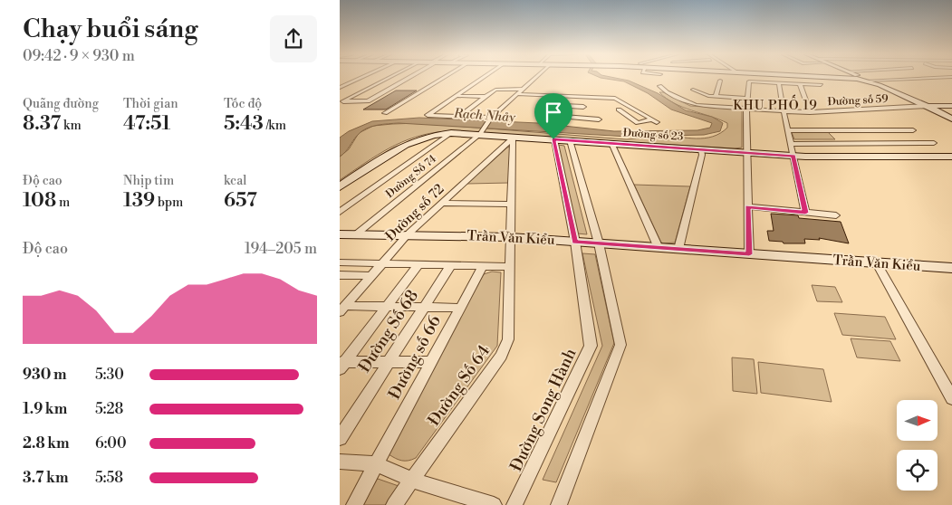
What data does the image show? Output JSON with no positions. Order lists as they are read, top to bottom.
{
  "streets": {
    "street": [
      "Đường số 59",
      "Đường số 23",
      "Đường Số 74",
      "Đường số 72",
      "Trần Văn Kiểu",
      "Đường Số 68",
      "Đường số 66",
      "Đường Số 64",
      "Đường Song Hành"
    ]
  },
  "crossings": [
    ["Đường số 23", "Đường Số 74"],
    ["Đường số 23", "Đường số 72"],
    ["Đường số 23", "Đường Số 64"],
    ["Đường số 23", "Đường Song Hành"],
    ["Đường Số 74", "Trần Văn Kiểu"],
    ["Đường số 72", "Trần Văn Kiểu"],
    ["Đường số 72", "Đường Số 64"],
    ["Trần Văn Kiểu", "Đường Số 64"],
    ["Trần Văn Kiểu", "Đường Song Hành"]
  ],
  "districts": ["KHU PHỐ 19"],
  "water": ["Rạch Nhảy"],
  "north": "right",
  "page": {
    "heading": ["Chạy buổi sáng", "09:42 · 9 × 930 m"],
    "stats": [
      ["Quãng đường", "8.37 km"],
      ["Thời gian", "47:51"],
      ["Tốc độ", "5:43 /km"],
      ["Độ cao", "108 m"],
      ["Nhịp tim", "139 bpm"],
      ["kcal", "657"]
    ],
    "chart": ["Độ cao", "194–205 m"],
    "list": [
      {
        "name": "930 m",
        "note": "5:30"
      },
      {
        "name": "1.9 km",
        "note": "5:28"
      },
      {
        "name": "2.8 km",
        "note": "6:00"
      },
      {
        "name": "3.7 km",
        "note": "5:58"
      }
    ]
  }
}
